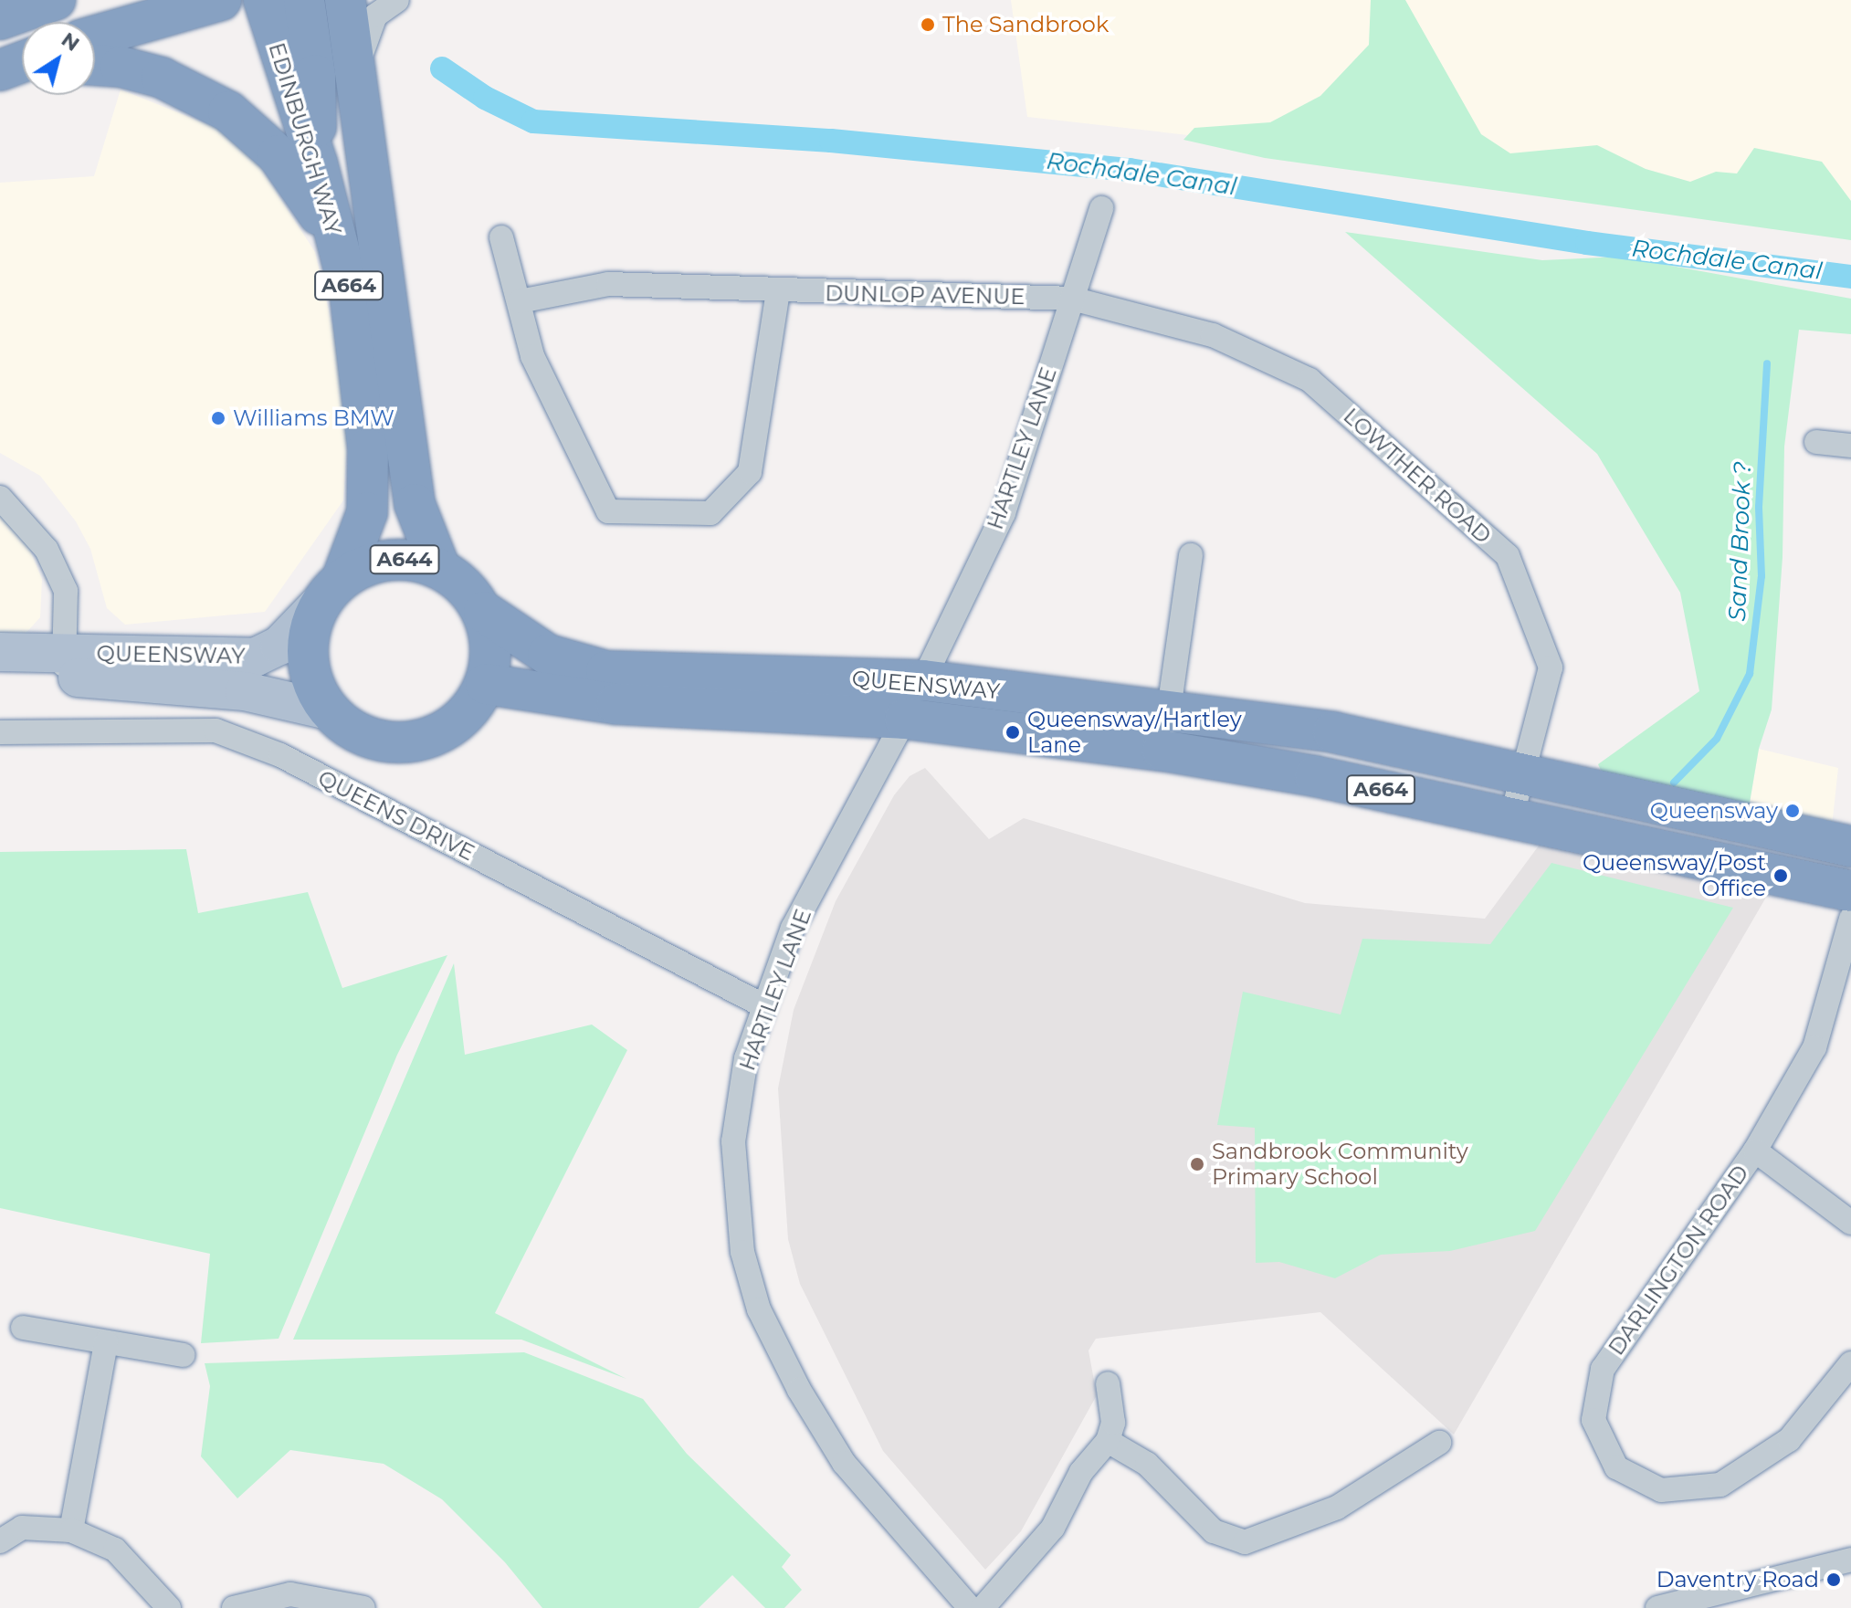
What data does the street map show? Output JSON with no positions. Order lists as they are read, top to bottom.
{
  "streets": {
    "highway": [
      "EDINBURGH WAY",
      "A664",
      "A644",
      "QUEENSWAY"
    ],
    "street": [
      "DUNLOP AVENUE",
      "HARTLEY LANE",
      "LOWTHER ROAD",
      "QUEENS DRIVE",
      "DARLINGTON ROAD"
    ]
  },
  "crossings": [
    ["EDINBURGH WAY", "A664"],
    ["EDINBURGH WAY", "A644"],
    ["EDINBURGH WAY", "QUEENSWAY"],
    ["DUNLOP AVENUE", "HARTLEY LANE"],
    ["DUNLOP AVENUE", "LOWTHER ROAD"],
    ["HARTLEY LANE", "LOWTHER ROAD"],
    ["HARTLEY LANE", "QUEENSWAY"],
    ["HARTLEY LANE", "QUEENS DRIVE"],
    ["LOWTHER ROAD", "QUEENSWAY"],
    ["A644", "QUEENSWAY"]
  ],
  "water": ["Rochdale Canal", "Sand Brook ?"],
  "places": [
    "The Sandbrook",
    "Williams BMW",
    "Queensway/Hartley Lane",
    "Queensway",
    "Queensway/Post Office",
    "Sandbrook Community Primary School",
    "Daventry Road"
  ],
  "north": "top right"
}
